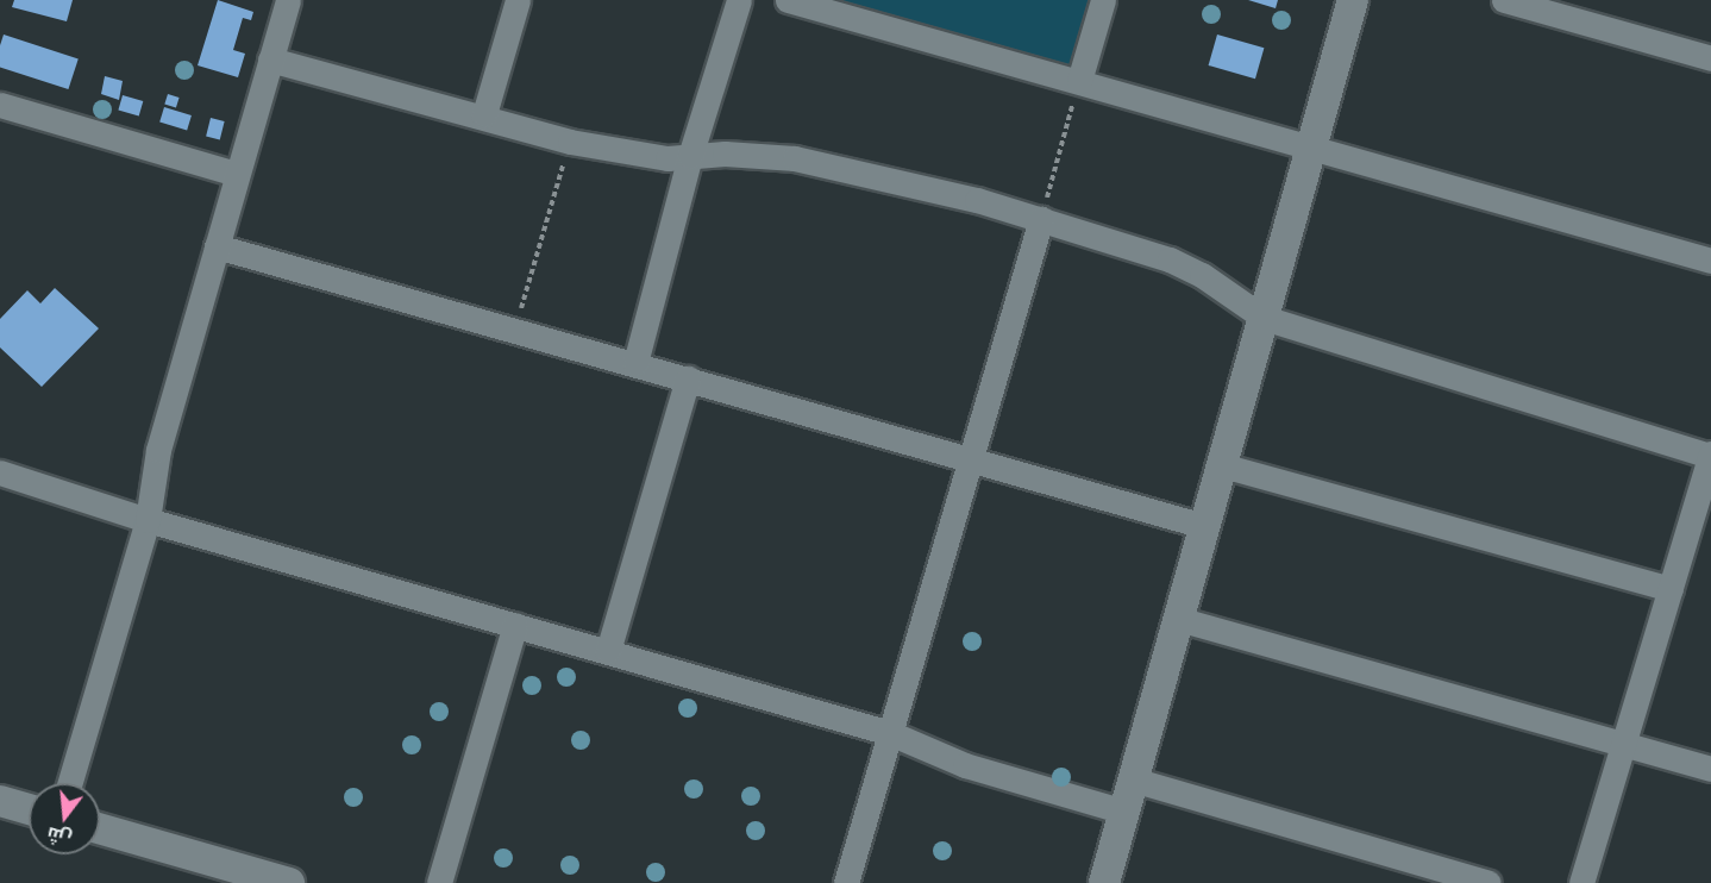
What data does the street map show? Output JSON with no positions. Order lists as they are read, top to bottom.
{
  "north": "bottom"
}
